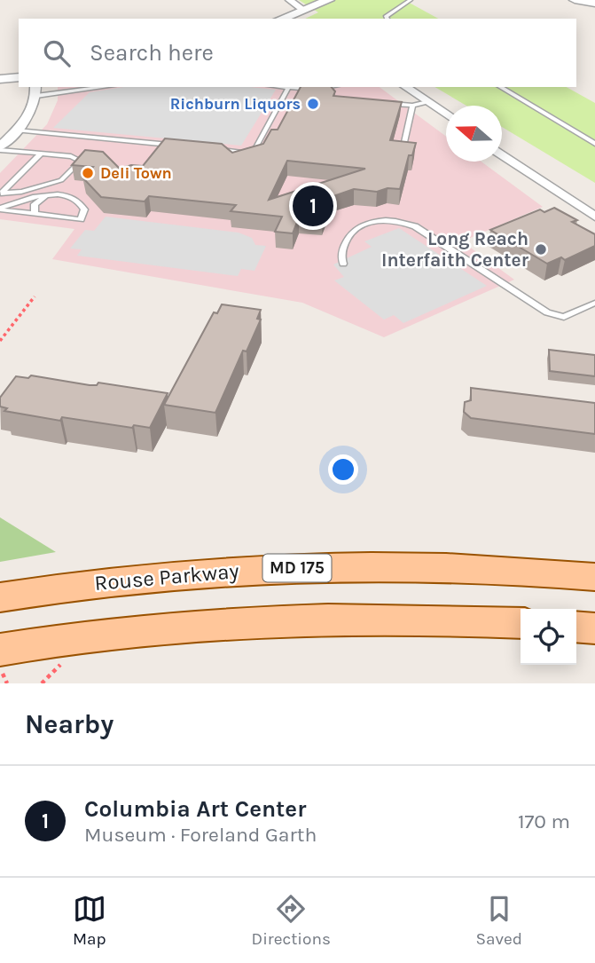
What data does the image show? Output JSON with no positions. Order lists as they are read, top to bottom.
{
  "streets": {
    "main road": ["MD 175", "Rouse Parkway"]
  },
  "places": ["Richburn Liquors", "Deli Town", "Long Reach Interfaith Center"],
  "north": "left",
  "page": {
    "search": "Search here",
    "pins": "1",
    "heading": "Nearby",
    "list": [
      {
        "mark": "1",
        "name": "Columbia Art Center",
        "note": "Museum · Foreland Garth",
        "value": "170 m"
      }
    ],
    "nav": ["Map", "Directions", "Saved"]
  }
}
